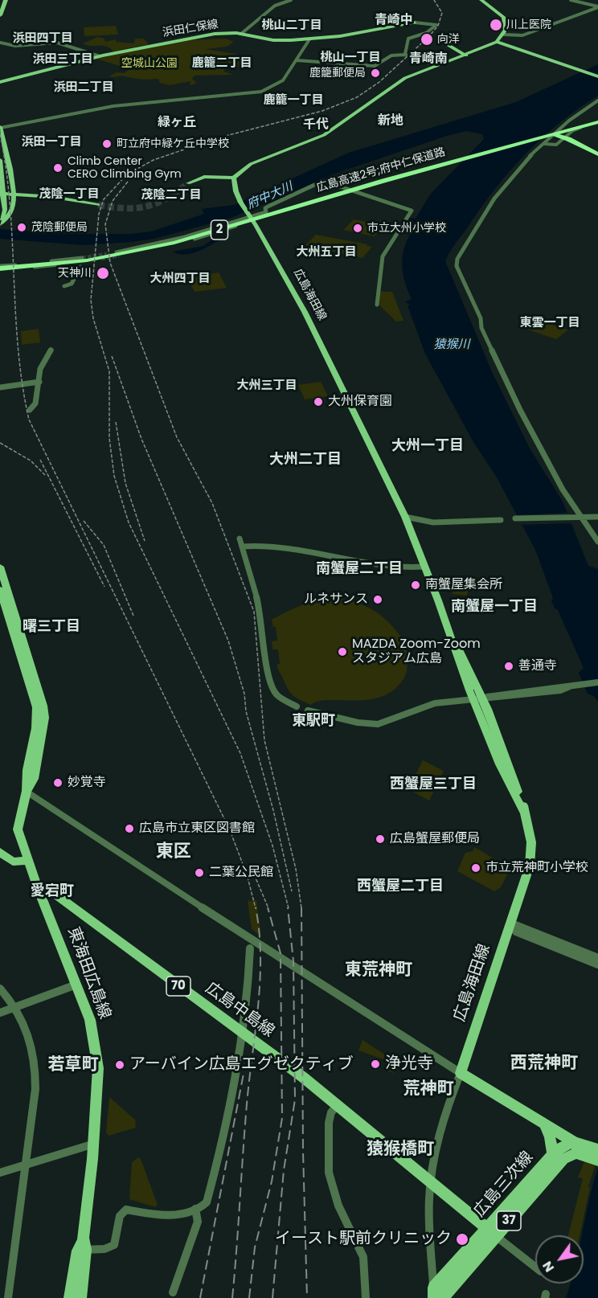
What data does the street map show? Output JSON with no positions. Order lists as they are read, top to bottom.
{
  "streets": {
    "highway": ["広島高速2号;府中仁保道路", "2"],
    "main road": [
      "浜田仁保線",
      "広島海田線",
      "東海田広島線",
      "70",
      "広島中島線",
      "広島三次線",
      "37"
    ]
  },
  "crossings": [
    ["東海田広島線", "広島中島線"],
    ["広島中島線", "広島三次線"]
  ],
  "districts": [
    "青崎中",
    "桃山二丁目",
    "浜田四丁目",
    "桃山一丁目",
    "浜田三丁目",
    "青崎南",
    "鹿籠二丁目",
    "浜田二丁目",
    "鹿籠一丁目",
    "新地",
    "緑ヶ丘",
    "千代",
    "浜田一丁目",
    "茂陰一丁目",
    "茂陰二丁目",
    "大州五丁目",
    "大州四丁目",
    "東雲一丁目",
    "大州三丁目",
    "大州一丁目",
    "大州二丁目",
    "南蟹屋二丁目",
    "南蟹屋一丁目",
    "曙三丁目",
    "東駅町",
    "西蟹屋三丁目",
    "東区",
    "西蟹屋二丁目",
    "愛宕町",
    "東荒神町",
    "西荒神町",
    "若草町",
    "荒神町",
    "猿猴橋町"
  ],
  "water": ["府中大川", "猿猴川"],
  "parks": ["空城山公園"],
  "places": [
    "川上医院",
    "向洋",
    "鹿籠郵便局",
    "町立府中緑ケ丘中学校",
    "Climb Center CERO Climbing Gym",
    "茂陰郵便局",
    "市立大州小学校",
    "天神川",
    "大州保育園",
    "南蟹屋集会所",
    "ルネサンス",
    "MAZDA Zoom-Zoom スタジアム広島",
    "善通寺",
    "妙覚寺",
    "広島市立東区図書館",
    "広島蟹屋郵便局",
    "市立荒神町小学校",
    "二葉公民館",
    "浄光寺",
    "アーバイン広島エグゼクティブ",
    "イースト駅前クリニック"
  ],
  "north": "bottom left"
}
